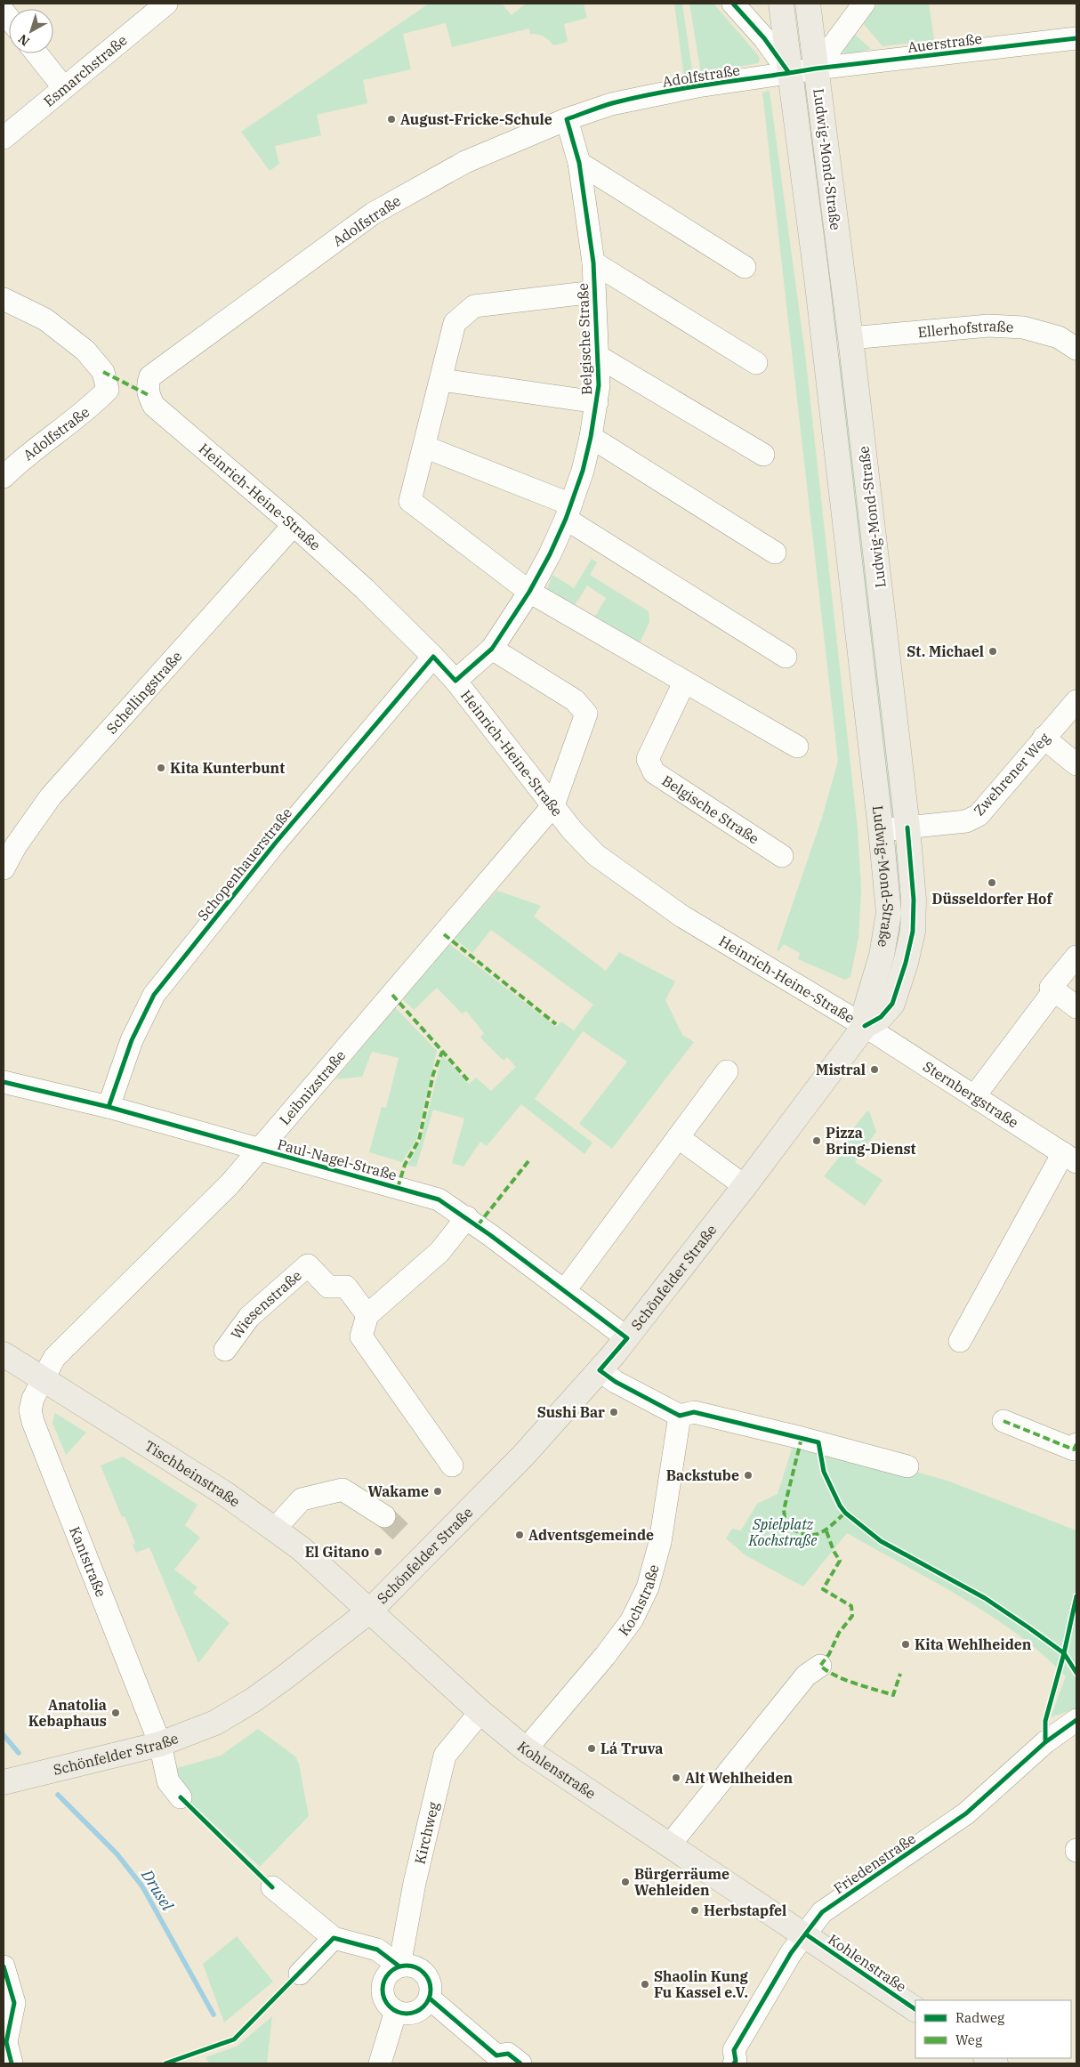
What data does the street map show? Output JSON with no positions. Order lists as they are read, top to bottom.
{
  "streets": {
    "main road": [
      "Ludwig-Mond-Straße",
      "Schönfelder Straße",
      "Tischbeinstraße",
      "Kohlenstraße"
    ],
    "street": [
      "Auerstraße",
      "Esmarchstraße",
      "Adolfstraße",
      "Ellerhofstraße",
      "Belgische Straße",
      "Heinrich-Heine-Straße",
      "Schellingstraße",
      "Zwehrener Weg",
      "Schopenhauerstraße",
      "Leibnizstraße",
      "Sternbergstraße",
      "Paul-Nagel-Straße",
      "Wiesenstraße",
      "Kantstraße",
      "Kochstraße",
      "Kirchweg",
      "Friedenstraße"
    ]
  },
  "crossings": [
    ["Auerstraße", "Adolfstraße"],
    ["Auerstraße", "Ludwig-Mond-Straße"],
    ["Adolfstraße", "Ludwig-Mond-Straße"],
    ["Adolfstraße", "Belgische Straße"],
    ["Adolfstraße", "Heinrich-Heine-Straße"],
    ["Ludwig-Mond-Straße", "Ellerhofstraße"],
    ["Ludwig-Mond-Straße", "Heinrich-Heine-Straße"],
    ["Ludwig-Mond-Straße", "Zwehrener Weg"],
    ["Ludwig-Mond-Straße", "Sternbergstraße"],
    ["Ludwig-Mond-Straße", "Schönfelder Straße"],
    ["Belgische Straße", "Heinrich-Heine-Straße"],
    ["Heinrich-Heine-Straße", "Schellingstraße"],
    ["Heinrich-Heine-Straße", "Schopenhauerstraße"],
    ["Heinrich-Heine-Straße", "Leibnizstraße"],
    ["Heinrich-Heine-Straße", "Sternbergstraße"],
    ["Heinrich-Heine-Straße", "Schönfelder Straße"],
    ["Schopenhauerstraße", "Paul-Nagel-Straße"],
    ["Leibnizstraße", "Paul-Nagel-Straße"],
    ["Leibnizstraße", "Tischbeinstraße"],
    ["Leibnizstraße", "Kantstraße"],
    ["Sternbergstraße", "Schönfelder Straße"],
    ["Paul-Nagel-Straße", "Schönfelder Straße"],
    ["Schönfelder Straße", "Tischbeinstraße"],
    ["Schönfelder Straße", "Kantstraße"],
    ["Schönfelder Straße", "Kohlenstraße"],
    ["Tischbeinstraße", "Kantstraße"],
    ["Tischbeinstraße", "Kohlenstraße"],
    ["Kochstraße", "Kohlenstraße"],
    ["Kohlenstraße", "Kirchweg"],
    ["Kohlenstraße", "Friedenstraße"]
  ],
  "water": ["Drusel"],
  "parks": ["Spielplatz Kochstraße"],
  "places": [
    "August-Fricke-Schule",
    "St. Michael",
    "Kita Kunterbunt",
    "Düsseldorfer Hof",
    "Mistral",
    "Pizza Bring-Dienst",
    "Sushi Bar",
    "Backstube",
    "Wakame",
    "Adventsgemeinde",
    "El Gitano",
    "Kita Wehlheiden",
    "Anatolia Kebaphaus",
    "Lá Truva",
    "Alt Wehlheiden",
    "Bürgerräume Wehleiden",
    "Herbstapfel",
    "Shaolin Kung Fu Kassel e.V."
  ],
  "legend": ["Radweg", "Weg"],
  "north": "bottom left"
}
